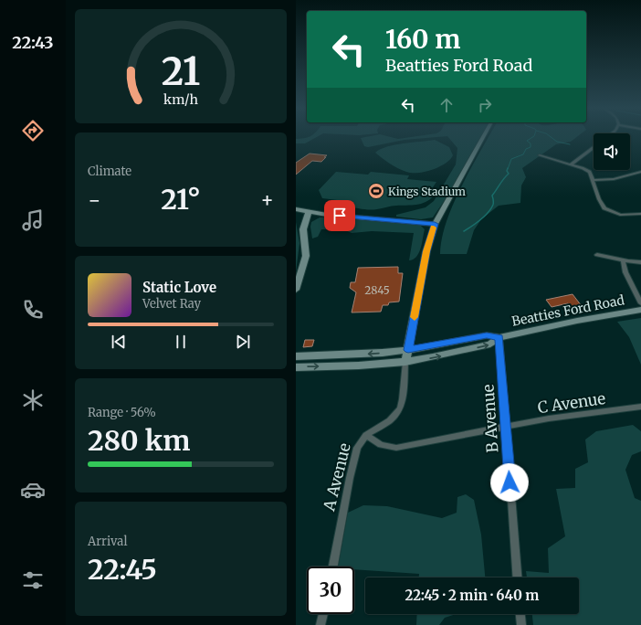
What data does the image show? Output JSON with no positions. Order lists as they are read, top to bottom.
{
  "streets": {
    "street": [
      "Beatties Ford Road",
      "C Avenue",
      "B Avenue",
      "A Avenue"
    ]
  },
  "crossings": [
    ["Beatties Ford Road", "B Avenue"],
    ["Beatties Ford Road", "A Avenue"],
    ["C Avenue", "B Avenue"],
    ["C Avenue", "A Avenue"]
  ],
  "places": {
    "sports": ["Kings Stadium"]
  },
  "house_numbers": ["2845"],
  "page": {
    "tabs": "22:43",
    "turn": ["160 m", "Beatties Ford Road"],
    "tile": [
      "Climate",
      ["Range · 56%", "280 km"],
      ["Arrival", "22:45"]
    ],
    "heat": ["−", "21°", "+"],
    "song": ["Static Love", "Velvet Ray"],
    "limit": "30",
    "trip": "22:45 · 2 min · 640 m",
    "gauge": ["21", "km/h"]
  }
}
